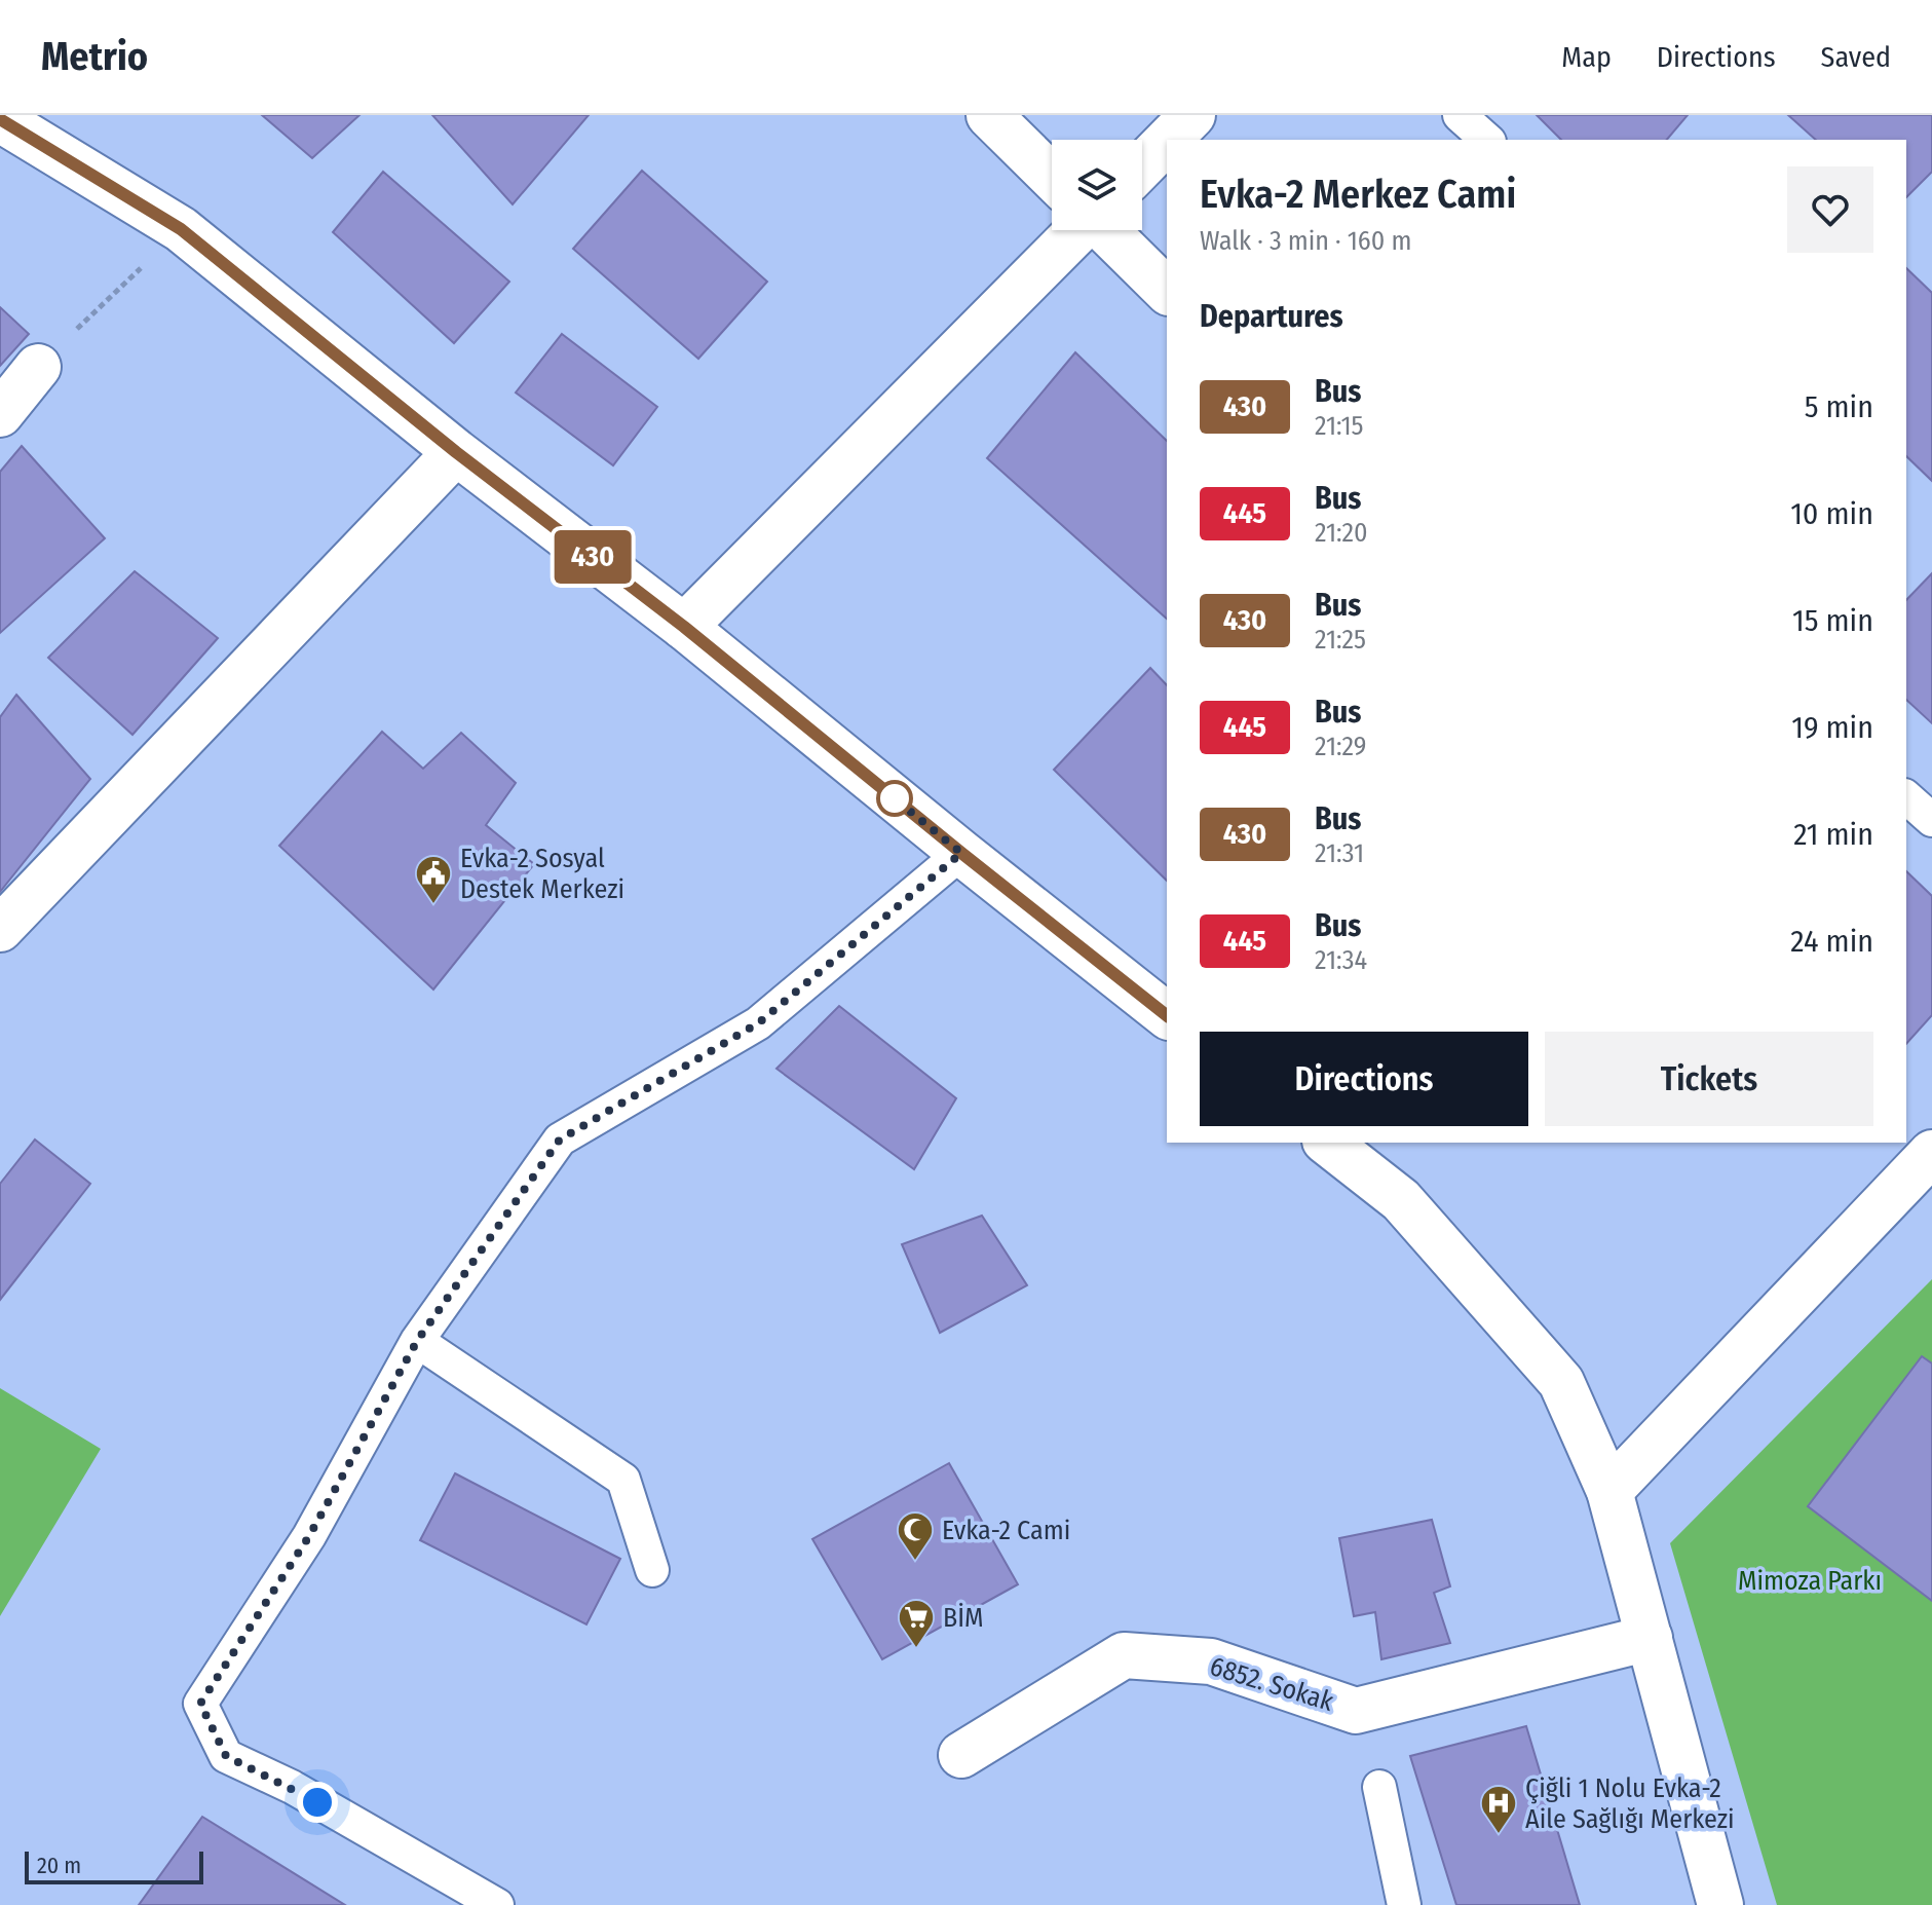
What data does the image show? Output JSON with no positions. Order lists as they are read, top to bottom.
{
  "streets": {
    "street": ["6852. Sokak"]
  },
  "parks": ["Mimoza Parkı"],
  "places": {
    "public building": ["Evka-2 Sosyal Destek Merkezi"],
    "mosque": ["Evka-2 Cami"],
    "supermarket": ["BİM"],
    "hospital": ["Çiğli 1 Nolu Evka-2 Aile Sağlığı Merkezi"]
  },
  "lines": ["bus line 430"],
  "scale_bar": "20 m",
  "page": {
    "header": "Metrio",
    "nav": ["Map", "Directions", "Saved"],
    "on_map": "430",
    "heading": [
      ["Evka-2 Merkez Cami", "Walk · 3 min · 160 m"],
      "Departures"
    ],
    "list": [
      {
        "mark": "430",
        "name": "Bus",
        "note": "21:15",
        "value": "5 min"
      },
      {
        "mark": "445",
        "name": "Bus",
        "note": "21:20",
        "value": "10 min"
      },
      {
        "mark": "430",
        "name": "Bus",
        "note": "21:25",
        "value": "15 min"
      },
      {
        "mark": "445",
        "name": "Bus",
        "note": "21:29",
        "value": "19 min"
      },
      {
        "mark": "430",
        "name": "Bus",
        "note": "21:31",
        "value": "21 min"
      },
      {
        "mark": "445",
        "name": "Bus",
        "note": "21:34",
        "value": "24 min"
      }
    ],
    "buttons": ["Directions", "Tickets"],
    "scale": "20 m"
  }
}
